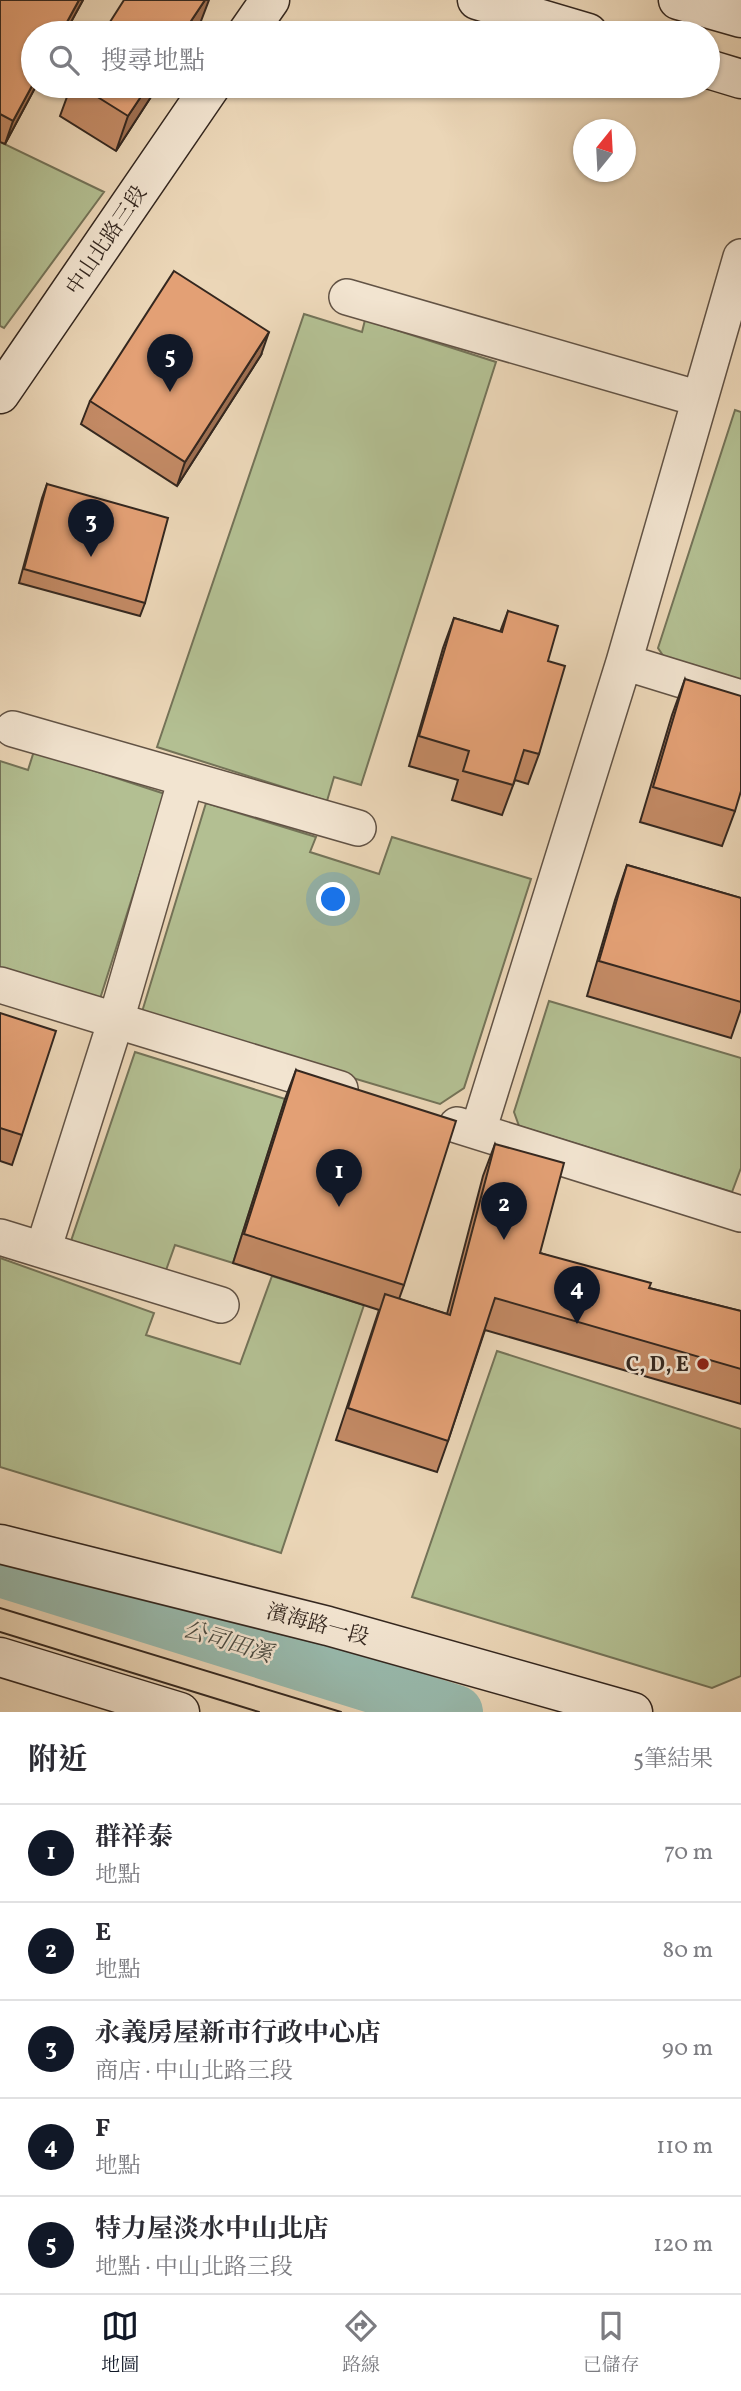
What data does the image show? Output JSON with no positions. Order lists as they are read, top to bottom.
{
  "streets": {
    "street": ["中山北路三段", "濱海路一段"]
  },
  "water": ["公司田溪"],
  "places": ["C, D, E"],
  "north": "top",
  "page": {
    "search": "搜尋地點",
    "pins": [
      "5",
      "3",
      "1",
      "2",
      "4"
    ],
    "heading": ["附近", "5筆結果"],
    "list": [
      {
        "mark": "1",
        "name": "群祥泰",
        "note": "地點",
        "value": "70 m"
      },
      {
        "mark": "2",
        "name": "E",
        "note": "地點",
        "value": "80 m"
      },
      {
        "mark": "3",
        "name": "永義房屋新市行政中心店",
        "note": "商店 · 中山北路三段",
        "value": "90 m"
      },
      {
        "mark": "4",
        "name": "F",
        "note": "地點",
        "value": "110 m"
      },
      {
        "mark": "5",
        "name": "特力屋淡水中山北店",
        "note": "地點 · 中山北路三段",
        "value": "120 m"
      }
    ],
    "nav": ["地圖", "路線", "已儲存"]
  }
}
